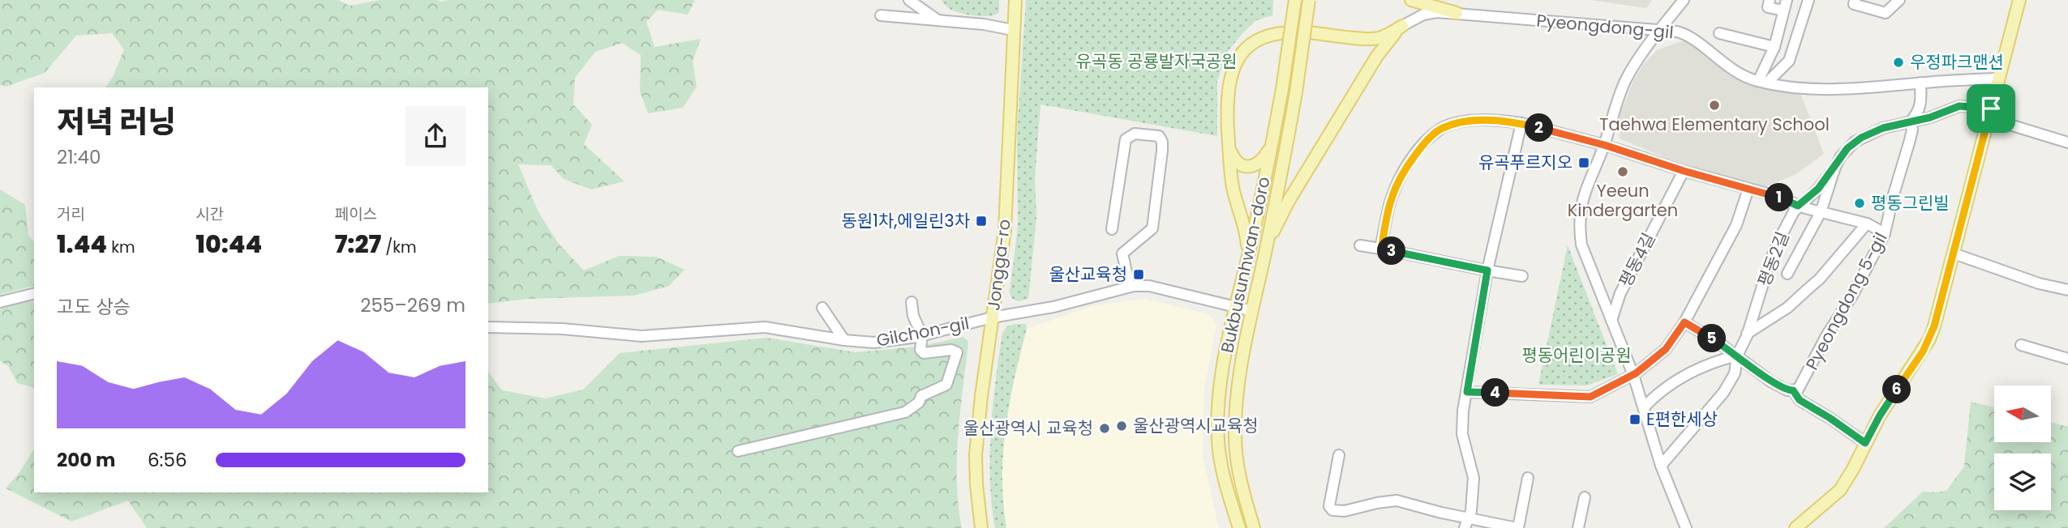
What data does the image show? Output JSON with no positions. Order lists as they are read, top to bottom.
{
  "streets": {
    "main road": ["Jongga-ro", "Bukbusunhwan-doro"],
    "street": [
      "Pyeongdong-gil",
      "평동2길",
      "평동4길",
      "Pyeongdong 5-gil",
      "Gilchon-gil"
    ]
  },
  "crossings": [
    ["Pyeongdong-gil", "Pyeongdong 5-gil"],
    ["평동2길", "Pyeongdong 5-gil"],
    ["Jongga-ro", "Gilchon-gil"],
    ["Bukbusunhwan-doro", "Gilchon-gil"]
  ],
  "parks": ["유곡동 공룡발자국공원", "평동어린이공원"],
  "places": {
    "other": [
      "우정파크맨션",
      "Taehwa Elementary School",
      "Yeeun Kindergarten",
      "평동그린빌",
      "울산광역시교육청",
      "울산광역시 교육청"
    ],
    "transit": [
      "유곡푸르지오",
      "동원1차,에일린3차",
      "울산교육청",
      "E편한세상"
    ]
  },
  "north": "left",
  "page": {
    "heading": ["저녁 러닝", "21:40"],
    "pins": [
      "2",
      "1",
      "3",
      "5",
      "6",
      "4"
    ],
    "stats": [
      ["거리", "1.44 km"],
      ["시간", "10:44"],
      ["페이스", "7:27 /km"]
    ],
    "chart": ["고도 상승", "255–269 m"],
    "list": [
      {
        "name": "200 m",
        "note": "6:56"
      }
    ]
  }
}
